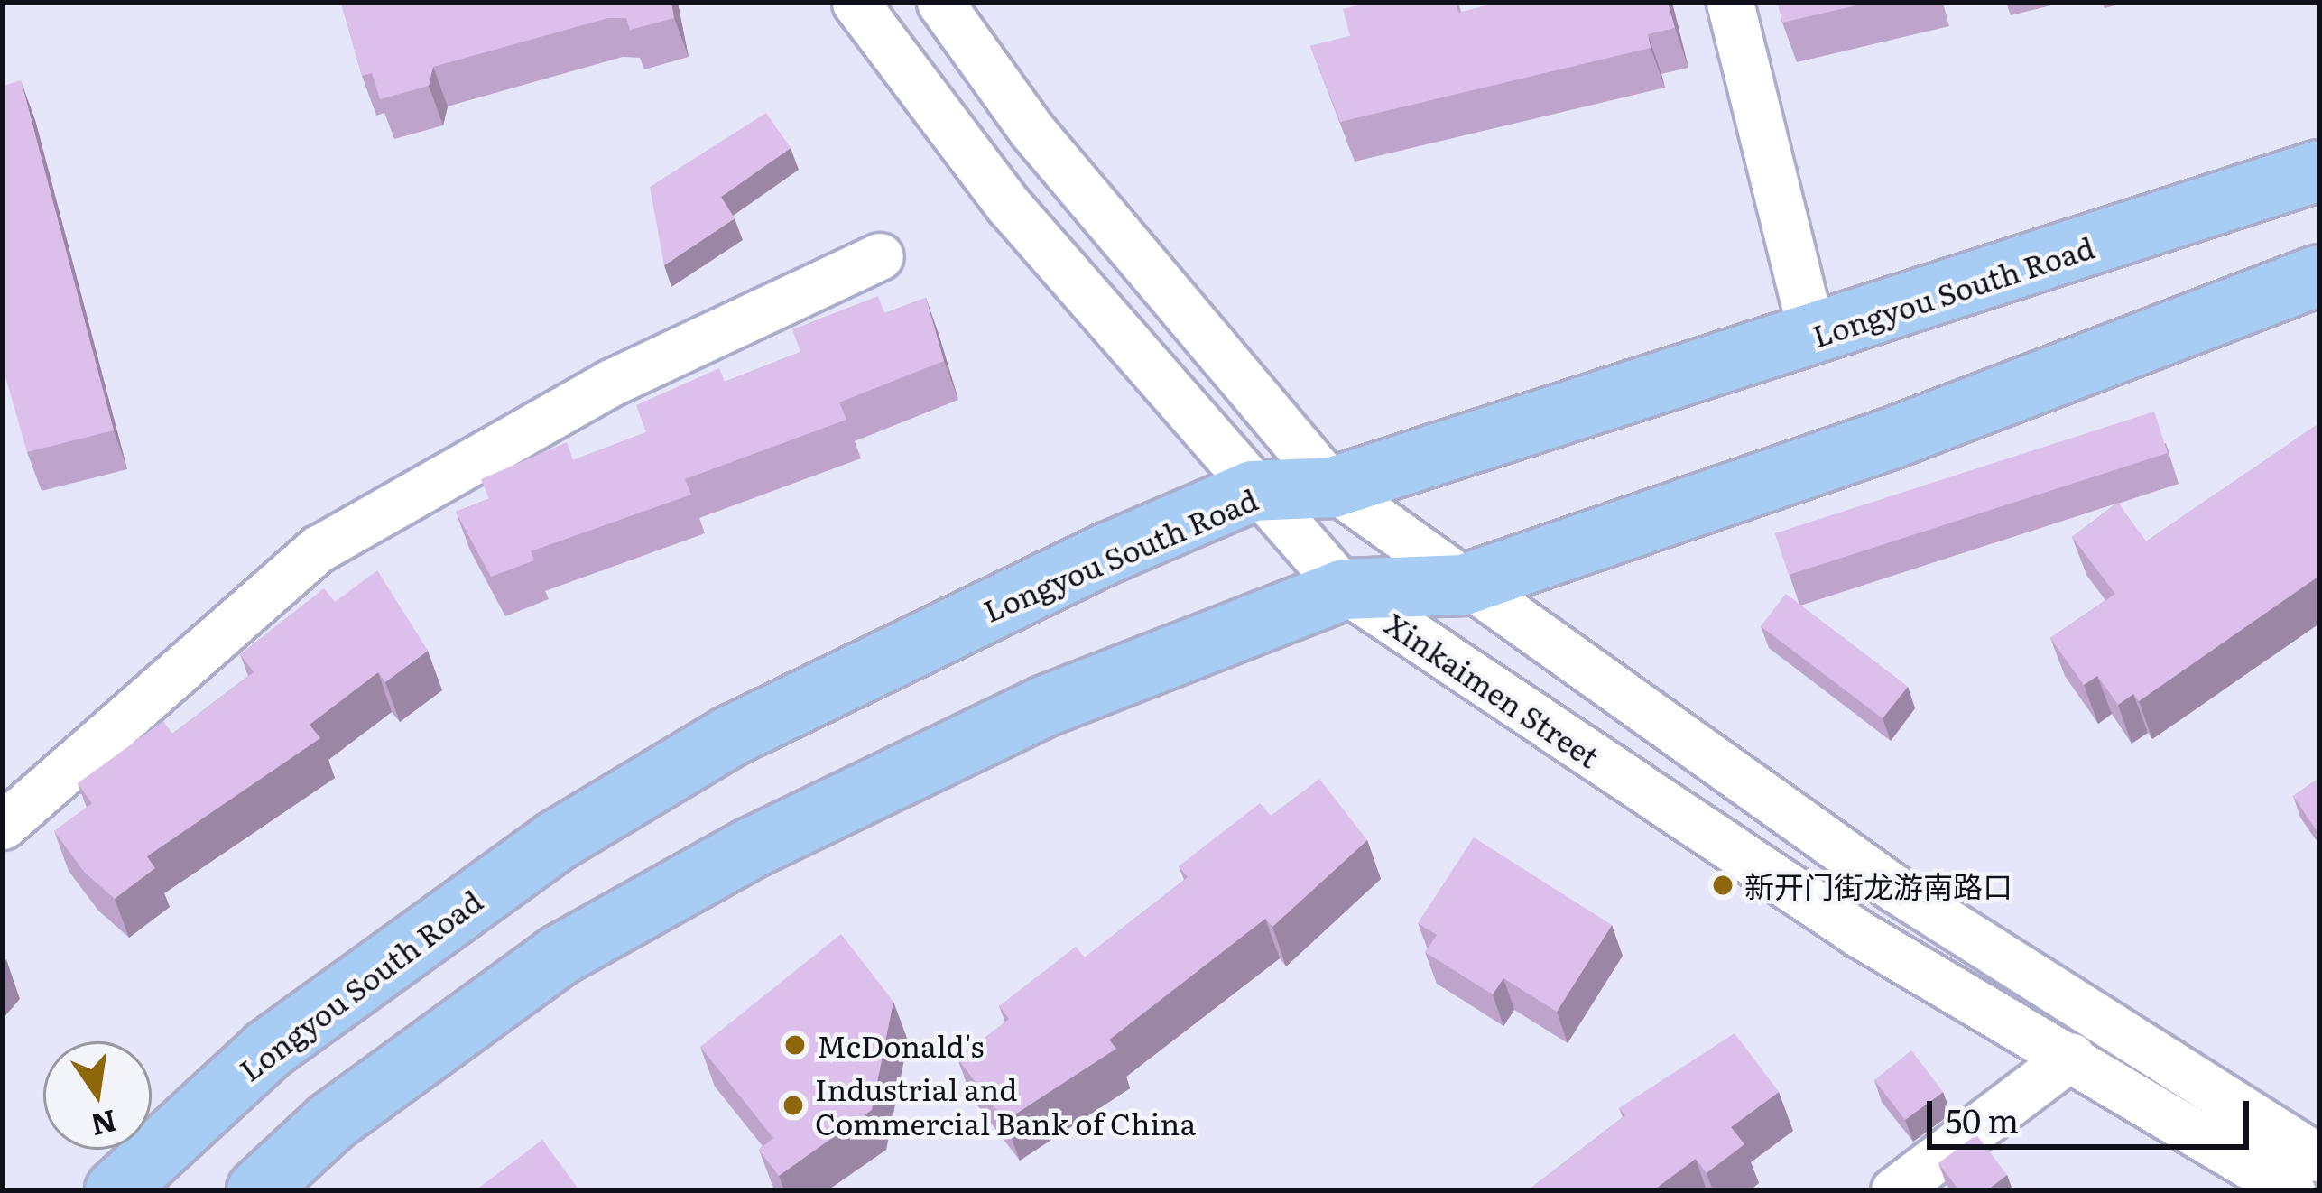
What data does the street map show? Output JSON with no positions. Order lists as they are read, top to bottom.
{
  "streets": {
    "main road": ["Longyou South Road"],
    "street": ["Xinkaimen Street"]
  },
  "crossings": [
    ["Longyou South Road", "Xinkaimen Street"]
  ],
  "places": ["新开门街龙游南路口", "McDonald's", "Industrial and Commercial Bank of China"],
  "scale_bar": "50 m",
  "north": "bottom"
}
